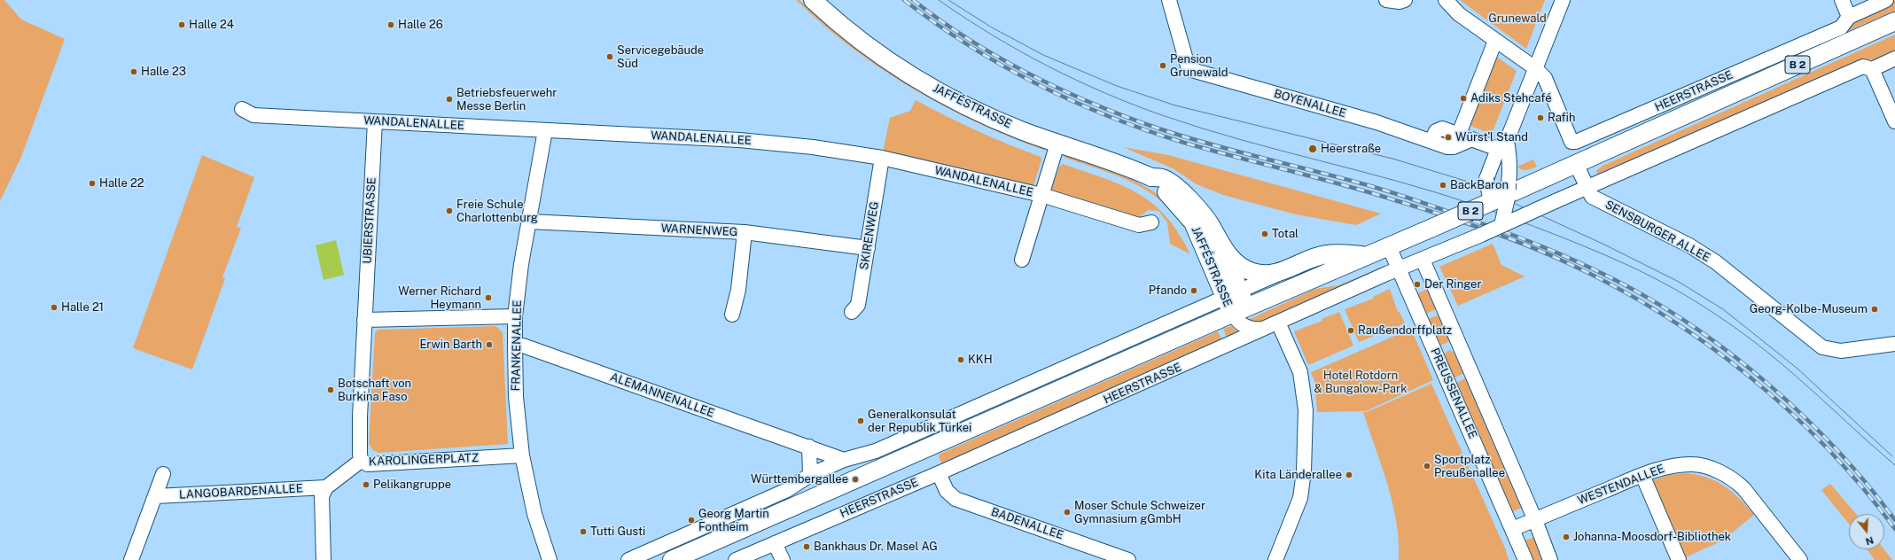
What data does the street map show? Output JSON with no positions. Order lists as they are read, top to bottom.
{
  "streets": {
    "main road": ["B 2", "HEERSTRASSE", "JAFFÉSTRASSE"],
    "street": [
      "BOYENALLEE",
      "WANDALENALLEE",
      "UBIERSTRASSE",
      "WARNENWEG",
      "SENSBURGER ALLEE",
      "SKIRENWEG",
      "FRANKENALLEE",
      "PREUSSENALLEE",
      "ALEMANNENALLEE",
      "KAROLINGERPLATZ",
      "WESTENDALLEE",
      "LANGOBARDENALLEE",
      "BADENALLEE"
    ]
  },
  "crossings": [
    ["HEERSTRASSE", "JAFFÉSTRASSE"],
    ["HEERSTRASSE", "SENSBURGER ALLEE"],
    ["HEERSTRASSE", "PREUSSENALLEE"],
    ["HEERSTRASSE", "ALEMANNENALLEE"],
    ["HEERSTRASSE", "BADENALLEE"],
    ["WANDALENALLEE", "UBIERSTRASSE"],
    ["WANDALENALLEE", "SKIRENWEG"],
    ["WANDALENALLEE", "FRANKENALLEE"],
    ["UBIERSTRASSE", "KAROLINGERPLATZ"],
    ["WARNENWEG", "SKIRENWEG"],
    ["WARNENWEG", "FRANKENALLEE"],
    ["FRANKENALLEE", "ALEMANNENALLEE"],
    ["FRANKENALLEE", "KAROLINGERPLATZ"],
    ["PREUSSENALLEE", "WESTENDALLEE"]
  ],
  "parks": ["Grunewald", "Hotel Rotdorn & Bungalow-Park"],
  "places": [
    "Halle 24",
    "Halle 26",
    "Servicegebäude Süd",
    "Pension Grunewald",
    "Halle 23",
    "Adiks Stehcafé",
    "Betriebsfeuerwehr Messe Berlin",
    "Rafih",
    "Würst'l Stand",
    "Heerstraße",
    "Halle 22",
    "BackBaron",
    "Freie Schule Charlottenburg",
    "Total",
    "Der Ringer",
    "Pfando",
    "Werner Richard Heymann",
    "Halle 21",
    "Georg-Kolbe-Museum",
    "Raußendorffplatz",
    "Erwin Barth",
    "KKH",
    "Botschaft von Burkina Faso",
    "Generalkonsulat der Republik Türkei",
    "Sportplatz Preußenallee",
    "Kita Länderallee",
    "Württembergallee",
    "Pelikangruppe",
    "Moser Schule Schweizer Gymnasium gGmbH",
    "Georg Martin Fontheim",
    "Tutti Gusti",
    "Johanna-Moosdorf-Bibliothek",
    "Bankhaus Dr. Masel AG"
  ],
  "north": "bottom"
}
